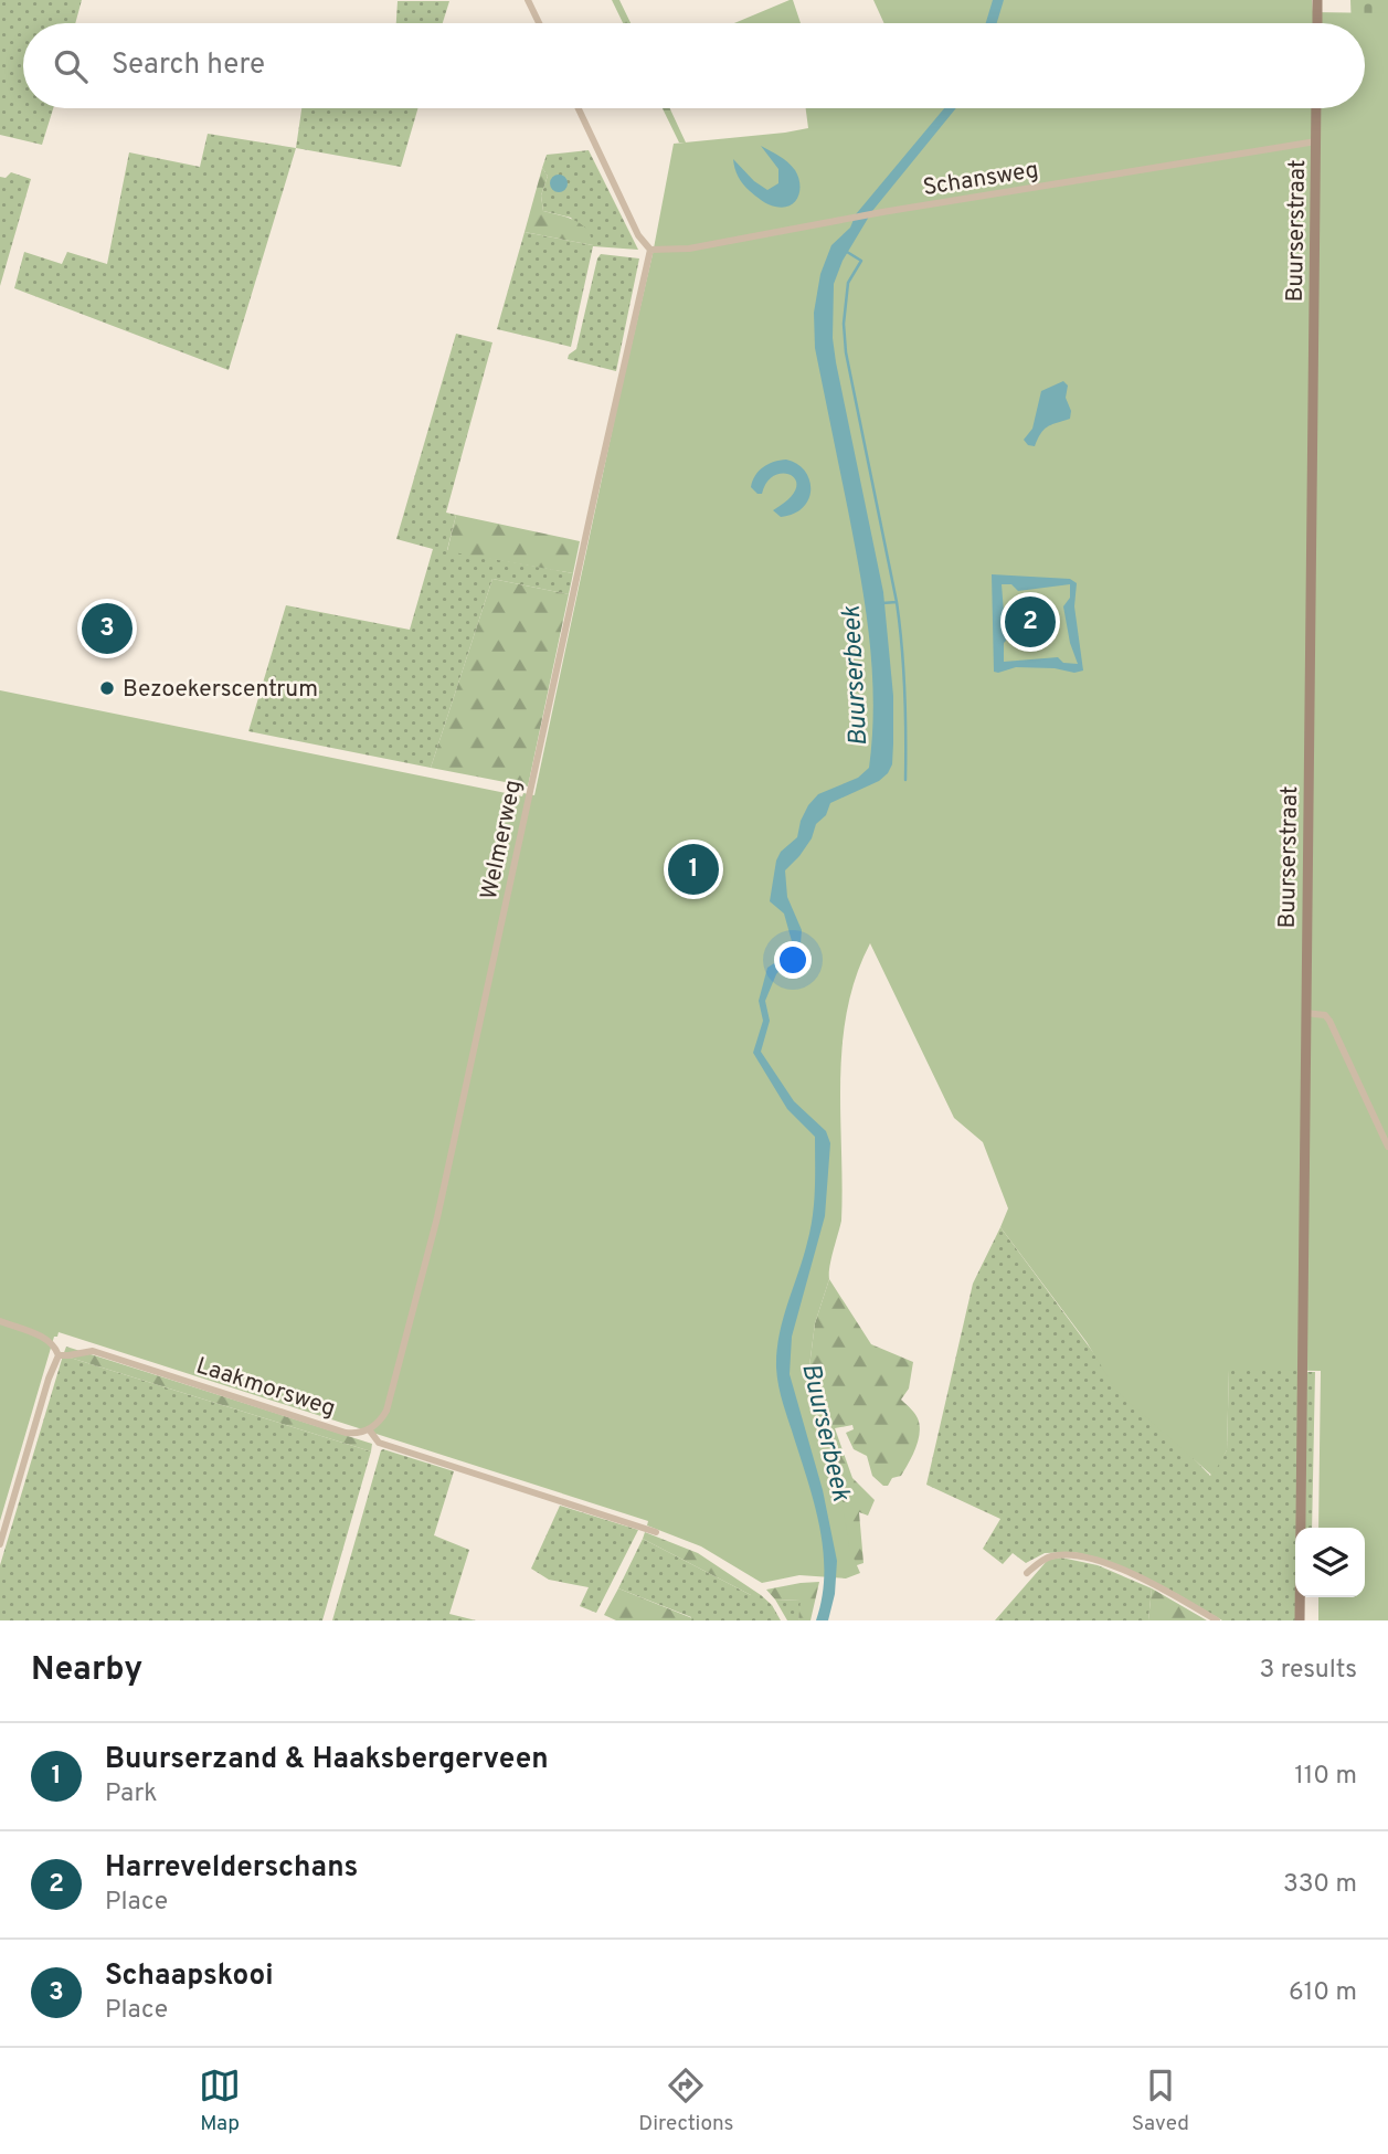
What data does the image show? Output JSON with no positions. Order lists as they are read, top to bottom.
{
  "streets": {
    "main road": ["Buurserstraat"],
    "street": ["Schansweg", "Welmerweg", "Laakmorsweg"]
  },
  "crossings": [
    ["Schansweg", "Buurserstraat"],
    ["Schansweg", "Welmerweg"],
    ["Welmerweg", "Laakmorsweg"]
  ],
  "water": ["Buurserbeek"],
  "places": ["Bezoekerscentrum"],
  "page": {
    "search": "Search here",
    "pins": ["2", "3", "1"],
    "heading": ["Nearby", "3 results"],
    "list": [
      {
        "mark": "1",
        "name": "Buurserzand & Haaksbergerveen",
        "note": "Park",
        "value": "110 m"
      },
      {
        "mark": "2",
        "name": "Harrevelderschans",
        "note": "Place",
        "value": "330 m"
      },
      {
        "mark": "3",
        "name": "Schaapskooi",
        "note": "Place",
        "value": "610 m"
      }
    ],
    "nav": ["Map", "Directions", "Saved"]
  }
}
